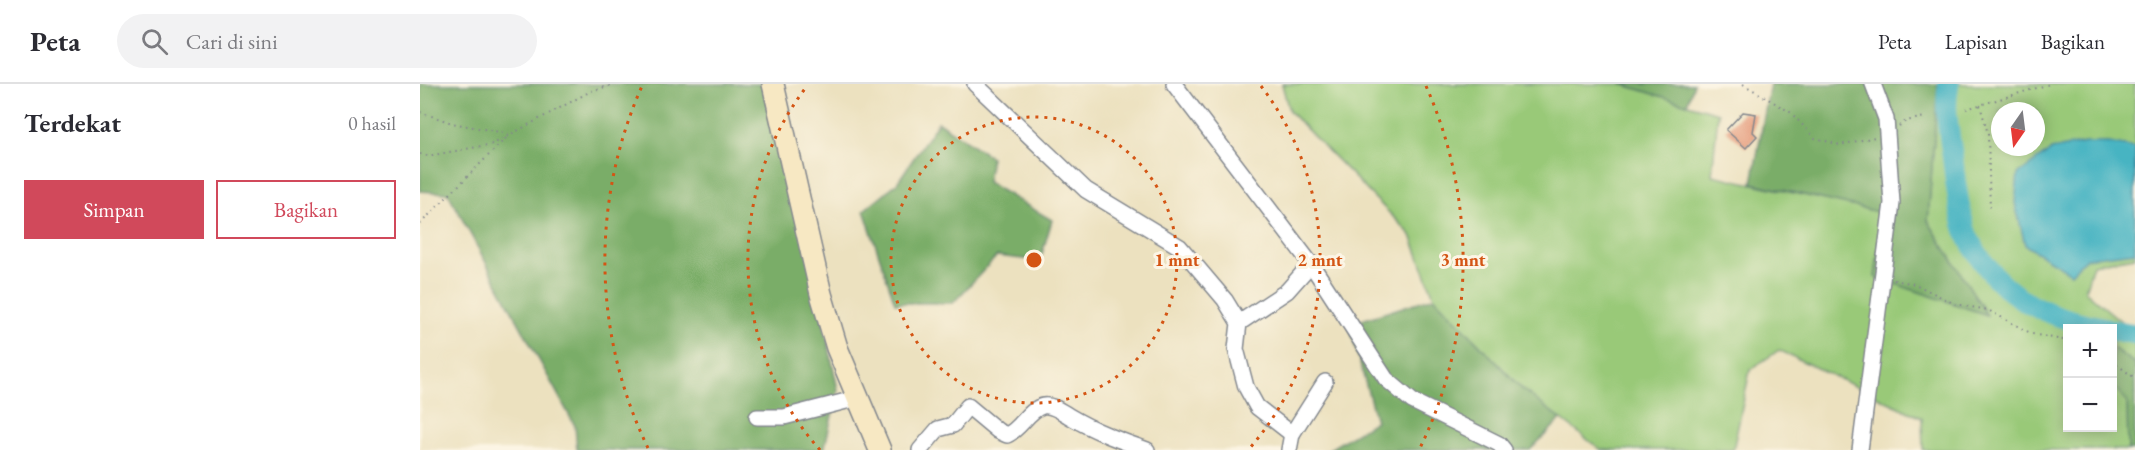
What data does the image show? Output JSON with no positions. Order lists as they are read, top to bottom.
{
  "north": "bottom",
  "page": {
    "header": "Peta",
    "search": "Cari di sini",
    "nav": ["Peta", "Lapisan", "Bagikan"],
    "heading": ["Terdekat", "0 hasil"],
    "buttons": ["Simpan", "Bagikan"],
    "map_buttons": ["+", "−"]
  },
  "rings": ["1 mnt", "2 mnt", "3 mnt"]
}
